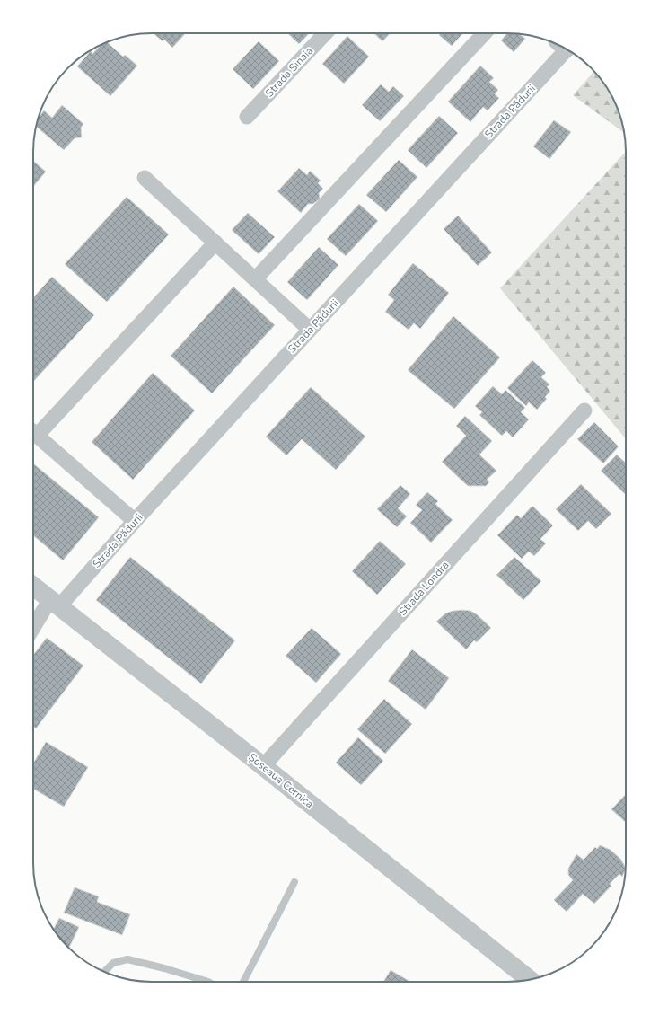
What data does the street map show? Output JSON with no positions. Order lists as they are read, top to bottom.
{
  "streets": {
    "street": [
      "Strada Sinaia",
      "Strada Pădurii",
      "Strada Londra",
      "Șoseaua Cernica"
    ]
  },
  "crossings": [
    ["Strada Pădurii", "Șoseaua Cernica"],
    ["Strada Londra", "Șoseaua Cernica"]
  ]
}
